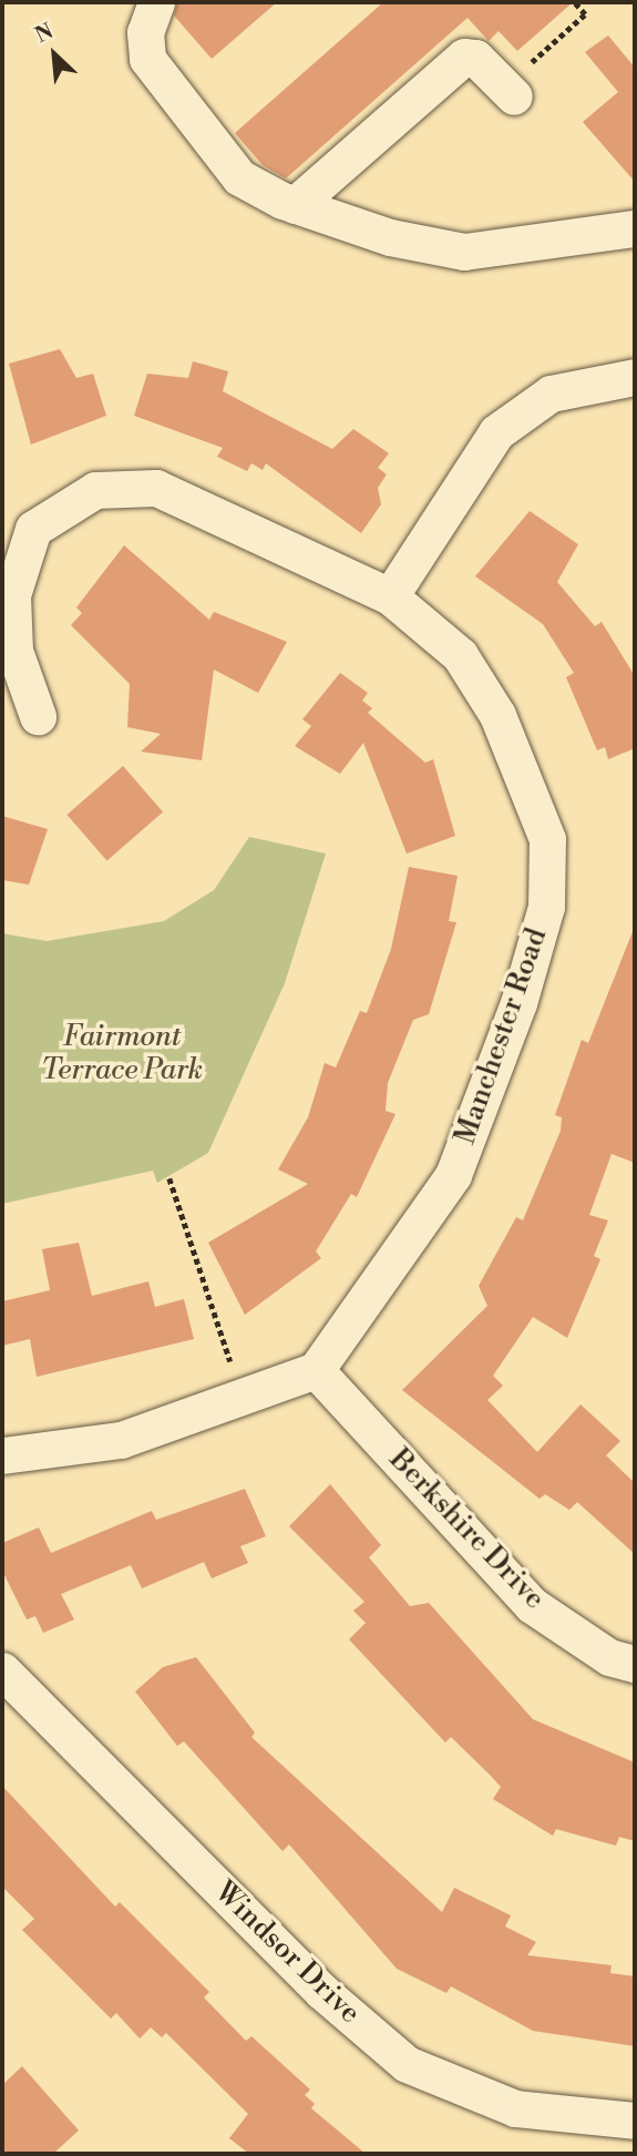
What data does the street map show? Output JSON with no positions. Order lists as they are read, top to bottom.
{
  "streets": {
    "street": ["Manchester Road", "Berkshire Drive", "Windsor Drive"]
  },
  "crossings": [
    ["Manchester Road", "Berkshire Drive"]
  ],
  "parks": ["Fairmont Terrace Park"],
  "north": "top left"
}
